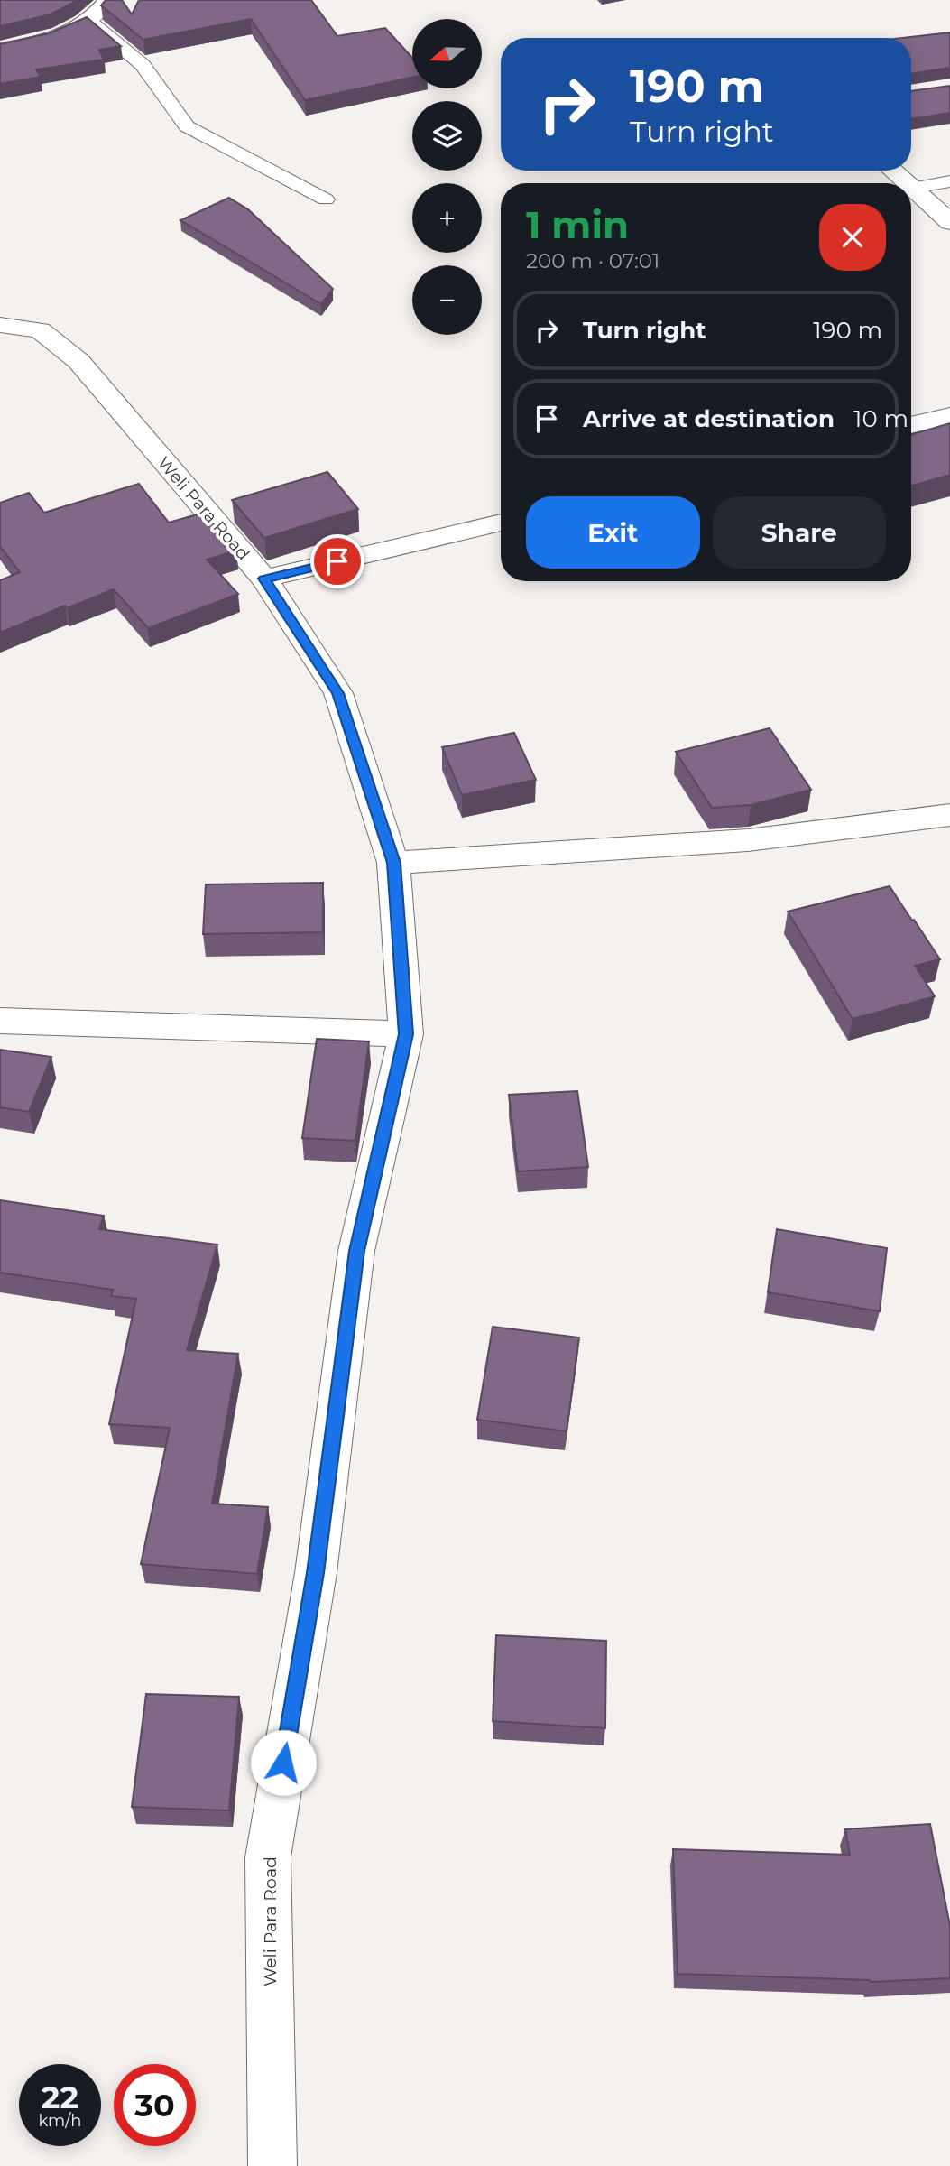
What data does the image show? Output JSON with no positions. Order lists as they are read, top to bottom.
{
  "streets": {
    "street": ["Weli Para Road"]
  },
  "north": "left",
  "page": {
    "map_buttons": ["+", "−"],
    "turn": ["190 m", "Turn right"],
    "heading": ["1 min", "200 m · 07:01"],
    "list": [
      {
        "name": "Turn right",
        "value": "190 m"
      },
      {
        "name": "Arrive at destination",
        "value": "10 m"
      }
    ],
    "buttons": ["Exit", "Share"],
    "speed": "22 km/h",
    "limit": "30"
  }
}
